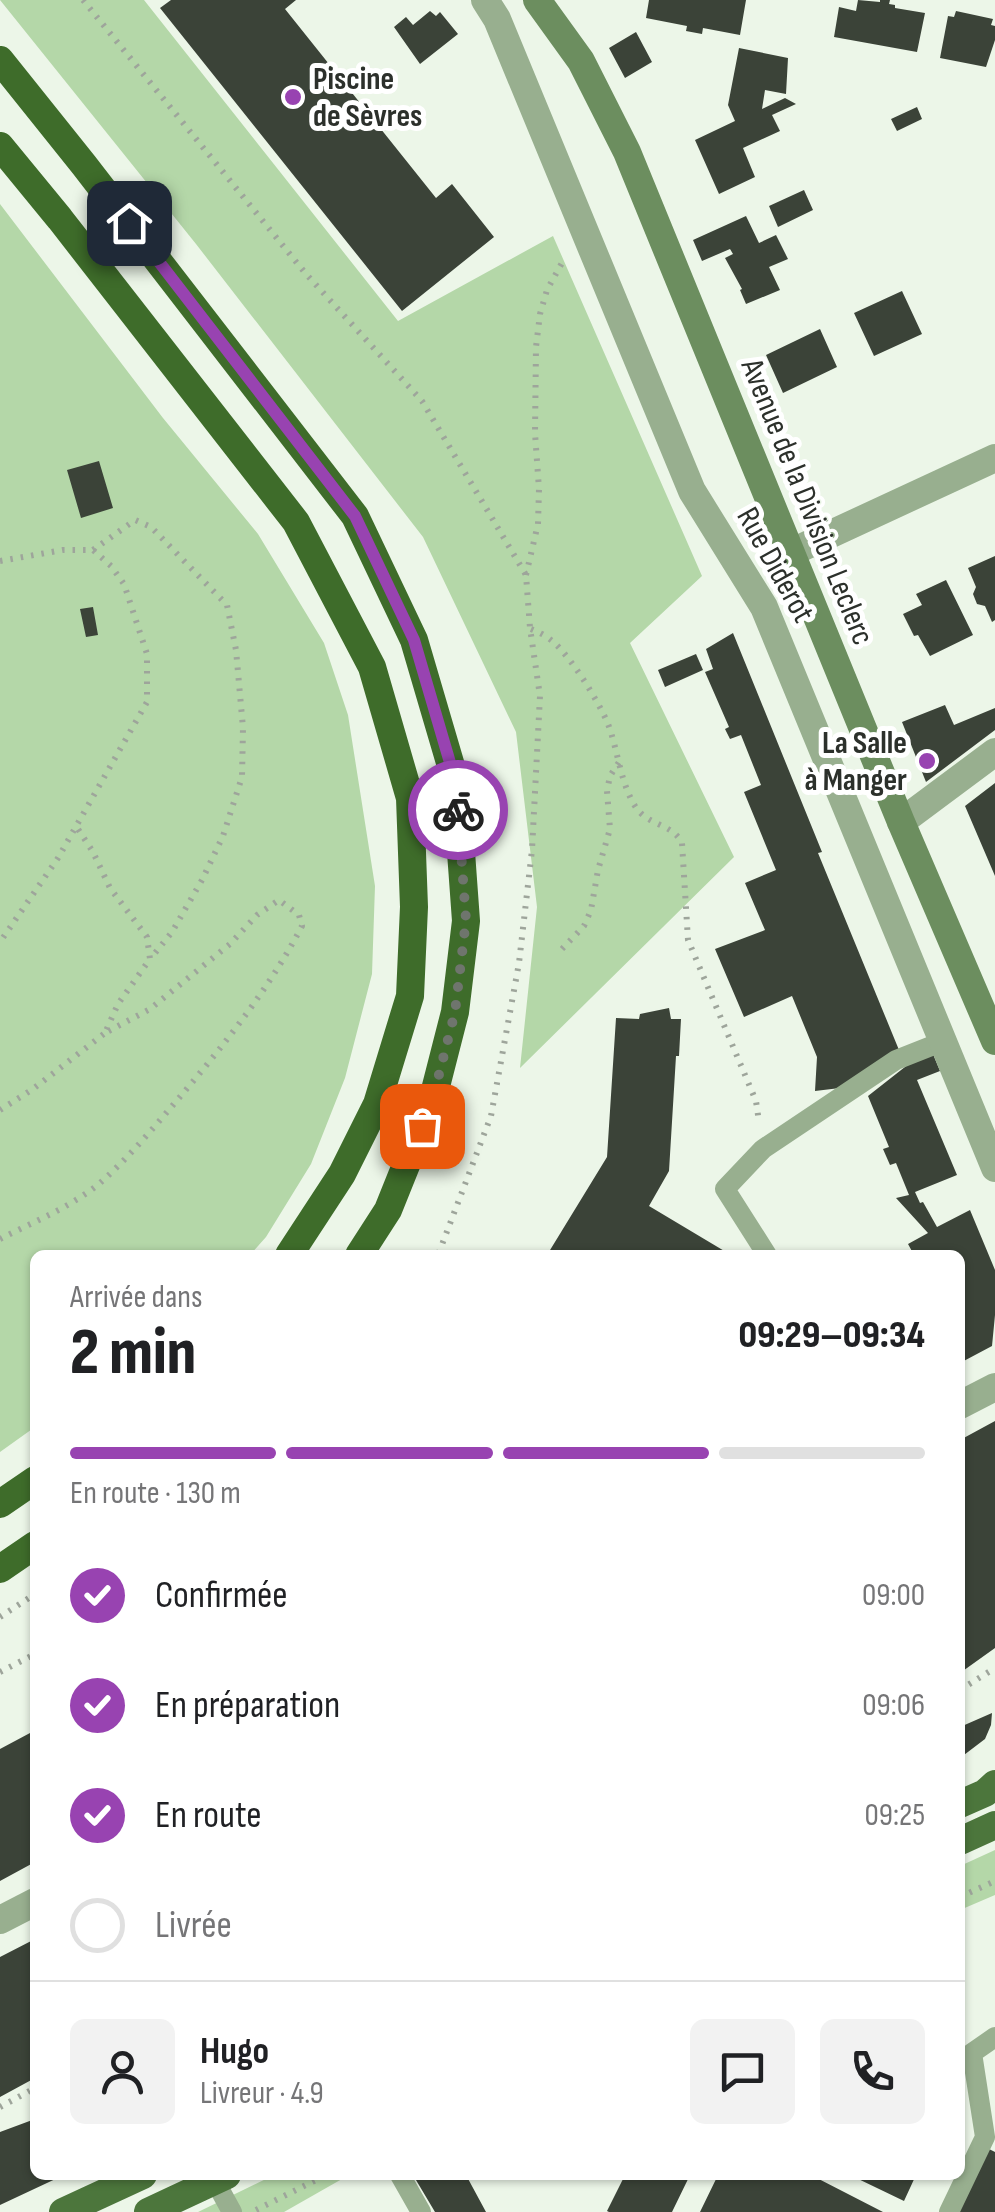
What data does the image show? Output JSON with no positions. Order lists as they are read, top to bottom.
{
  "streets": {
    "main road": ["Avenue de la Division Leclerc"],
    "street": ["Rue Diderot"]
  },
  "places": ["Piscine de Sèvres", "La Salle à Manger"],
  "page": {
    "heading": ["2 min", "Arrivée dans", "09:29–09:34"],
    "panel": ["Hugo", "Livreur · 4.9"],
    "bar": "En route · 130 m",
    "list": [
      ["Confirmée", "09:00"],
      ["En préparation", "09:06"],
      ["En route", "09:25"],
      "Livrée"
    ]
  }
}
